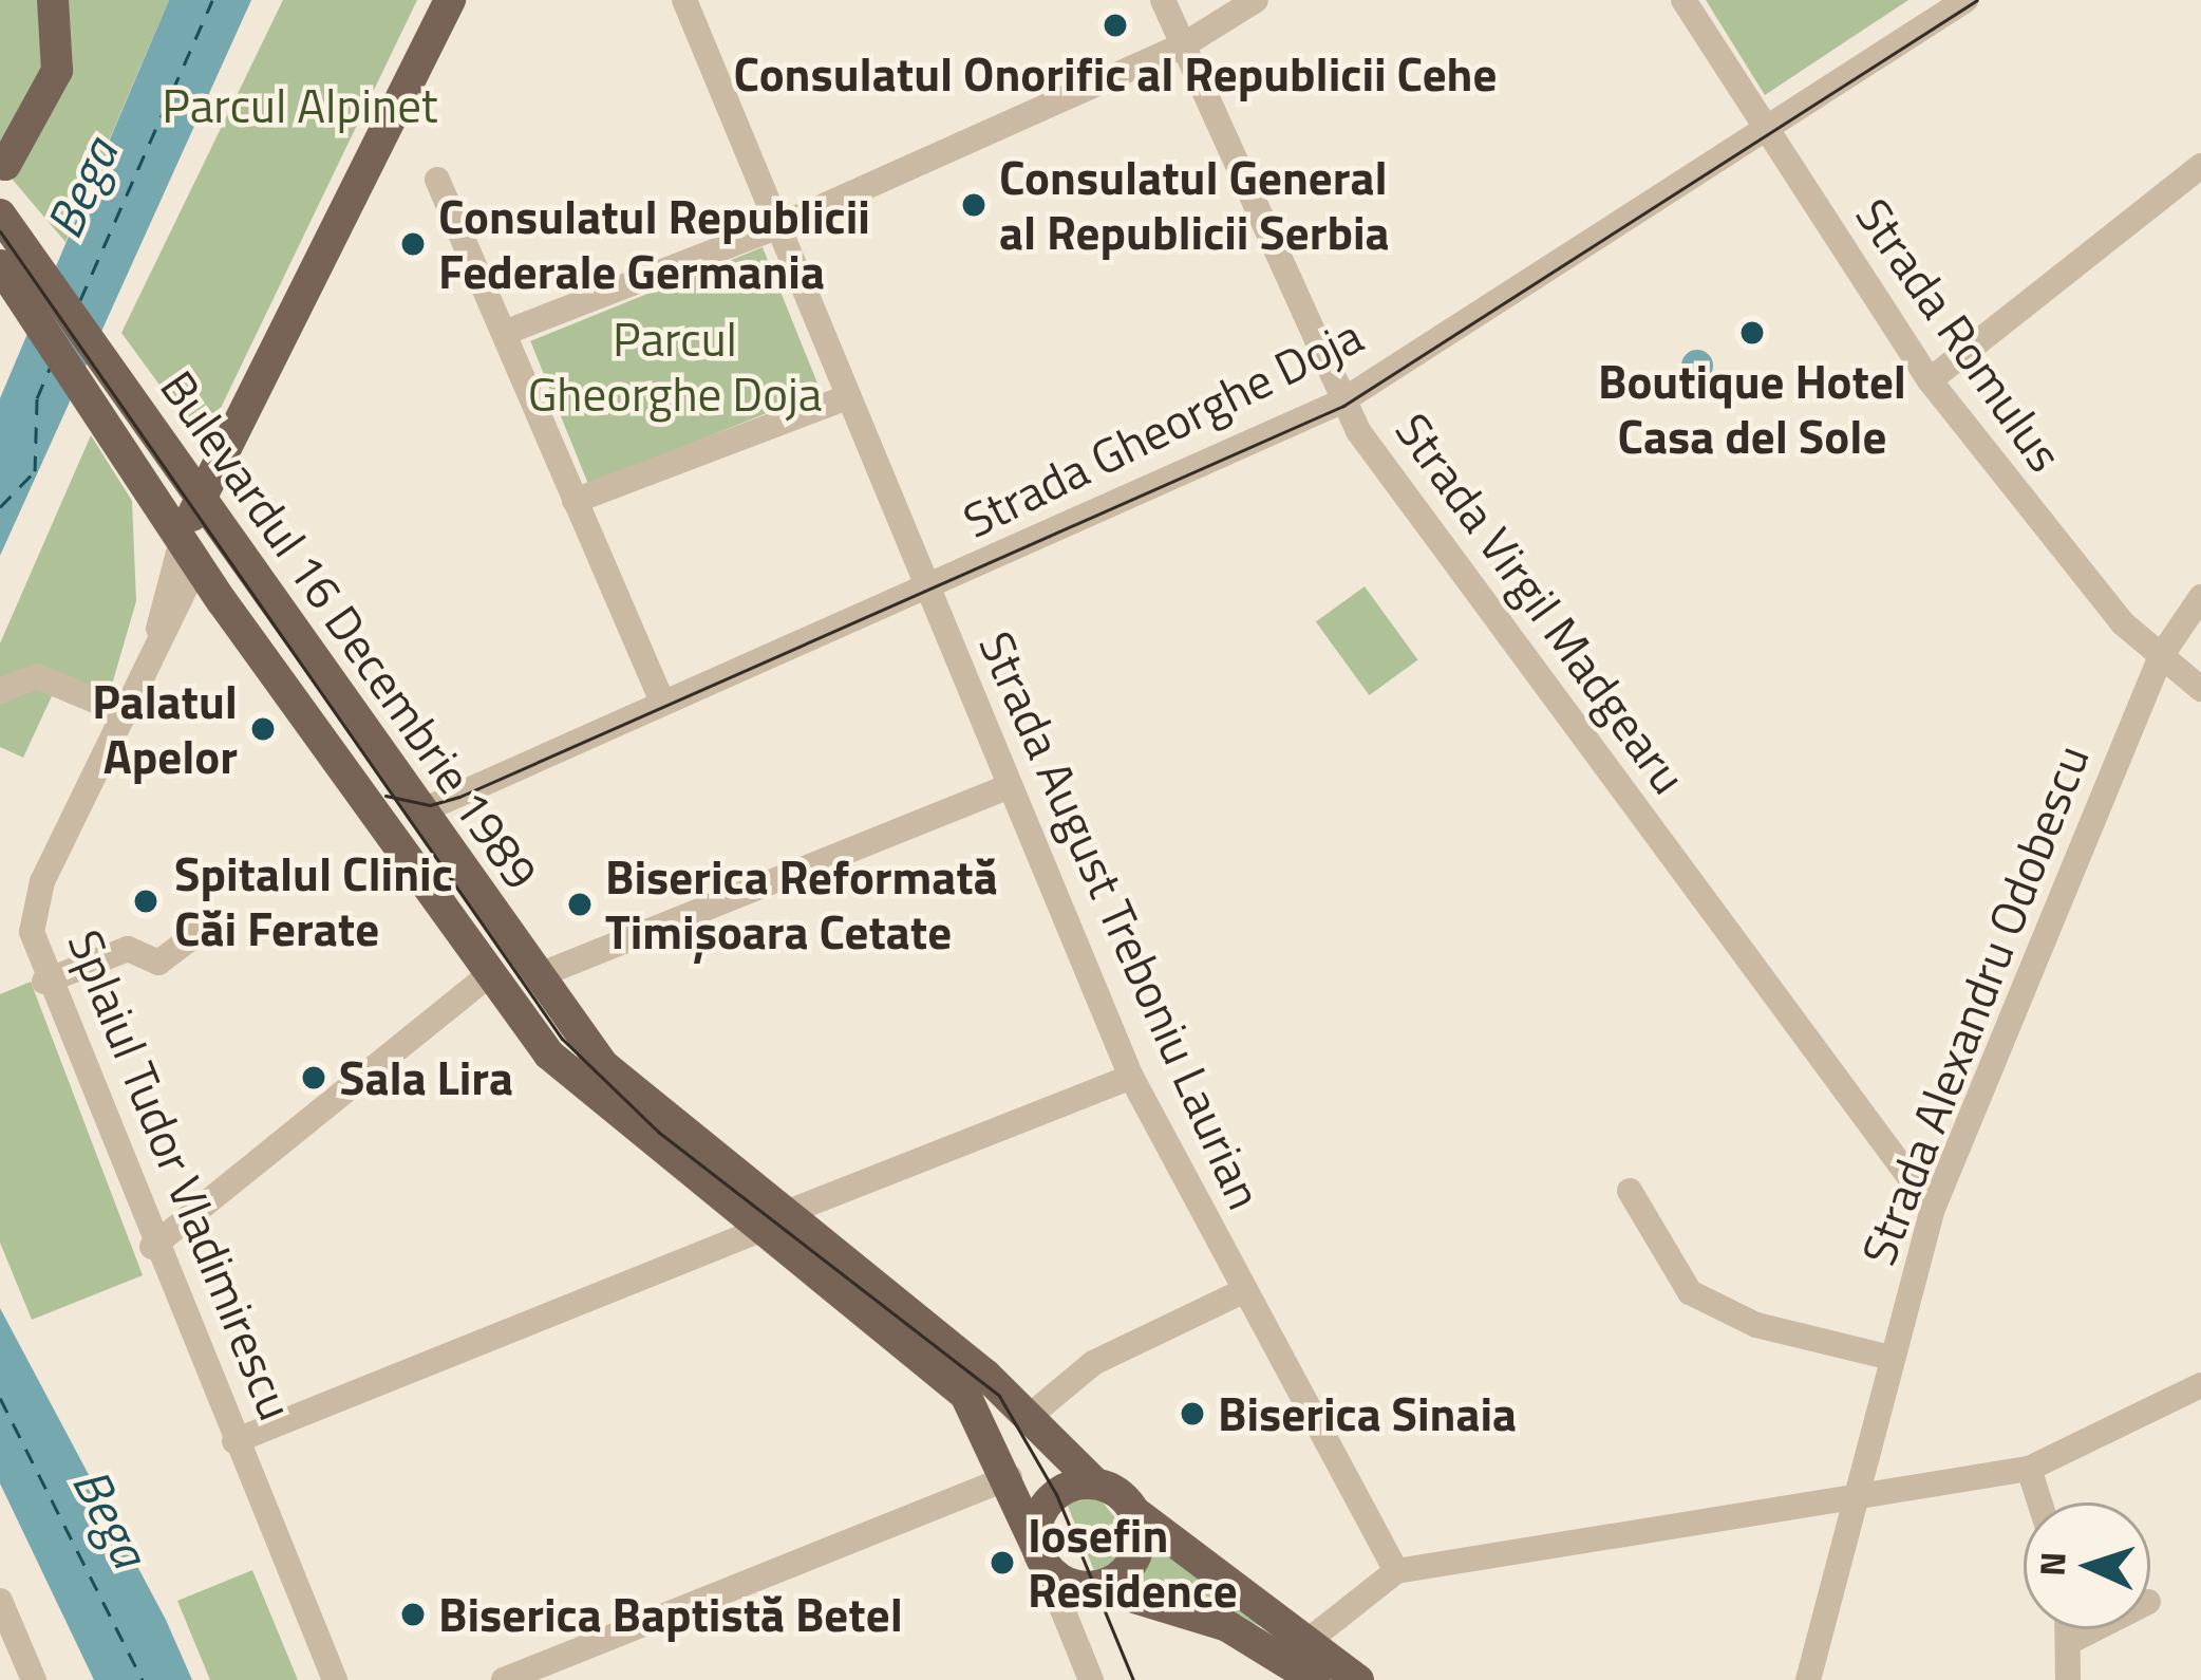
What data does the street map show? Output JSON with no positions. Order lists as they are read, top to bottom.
{
  "streets": {
    "main road": ["Bulevardul 16 Decembrie 1989", "Splaiul Tudor Vladimirescu"],
    "street": [
      "Strada Romulus",
      "Strada Gheorghe Doja",
      "Strada Virgil Madgearu",
      "Strada August Treboniu Laurian",
      "Strada Alexandru Odobescu"
    ]
  },
  "crossings": [
    ["Strada Romulus", "Strada Gheorghe Doja"],
    ["Strada Romulus", "Strada Alexandru Odobescu"],
    ["Strada Gheorghe Doja", "Strada Virgil Madgearu"],
    ["Strada Gheorghe Doja", "Bulevardul 16 Decembrie 1989"],
    ["Strada Gheorghe Doja", "Strada August Treboniu Laurian"],
    ["Strada Virgil Madgearu", "Strada Alexandru Odobescu"],
    ["Bulevardul 16 Decembrie 1989", "Splaiul Tudor Vladimirescu"]
  ],
  "water": ["Bega"],
  "parks": ["Parcul Alpinet", "Parcul Gheorghe Doja"],
  "places": [
    "Consulatul Onorific al Republicii Cehe",
    "Consulatul General al Republicii Serbia",
    "Consulatul Republicii Federale Germania",
    "Boutique Hotel Casa del Sole",
    "Palatul Apelor",
    "Spitalul Clinic Căi Ferate",
    "Biserica Reformată Timișoara Cetate",
    "Sala Lira",
    "Biserica Sinaia",
    "Iosefin Residence",
    "Biserica Baptistă Betel"
  ],
  "north": "left"
}
